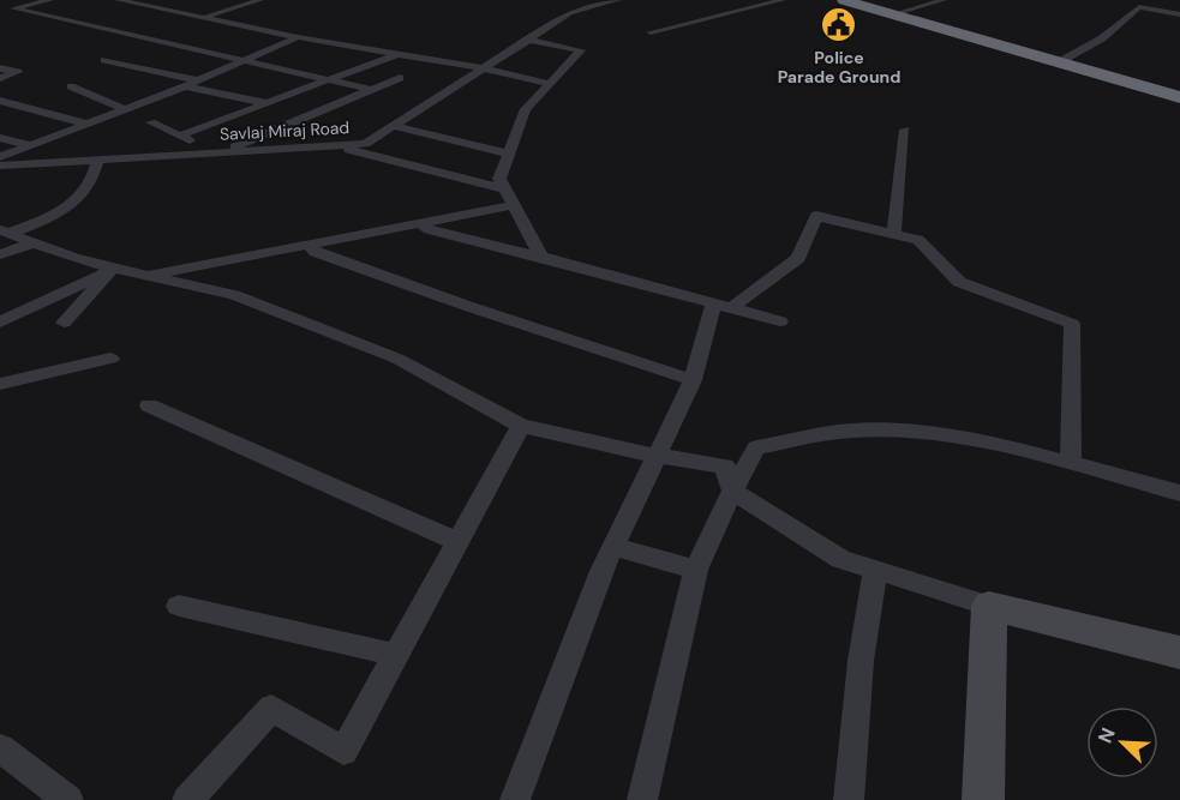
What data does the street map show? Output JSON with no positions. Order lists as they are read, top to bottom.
{
  "streets": {
    "street": ["Savlaj Miraj Road"]
  },
  "places": {
    "public building": ["Police Parade Ground"]
  },
  "north": "top left"
}
